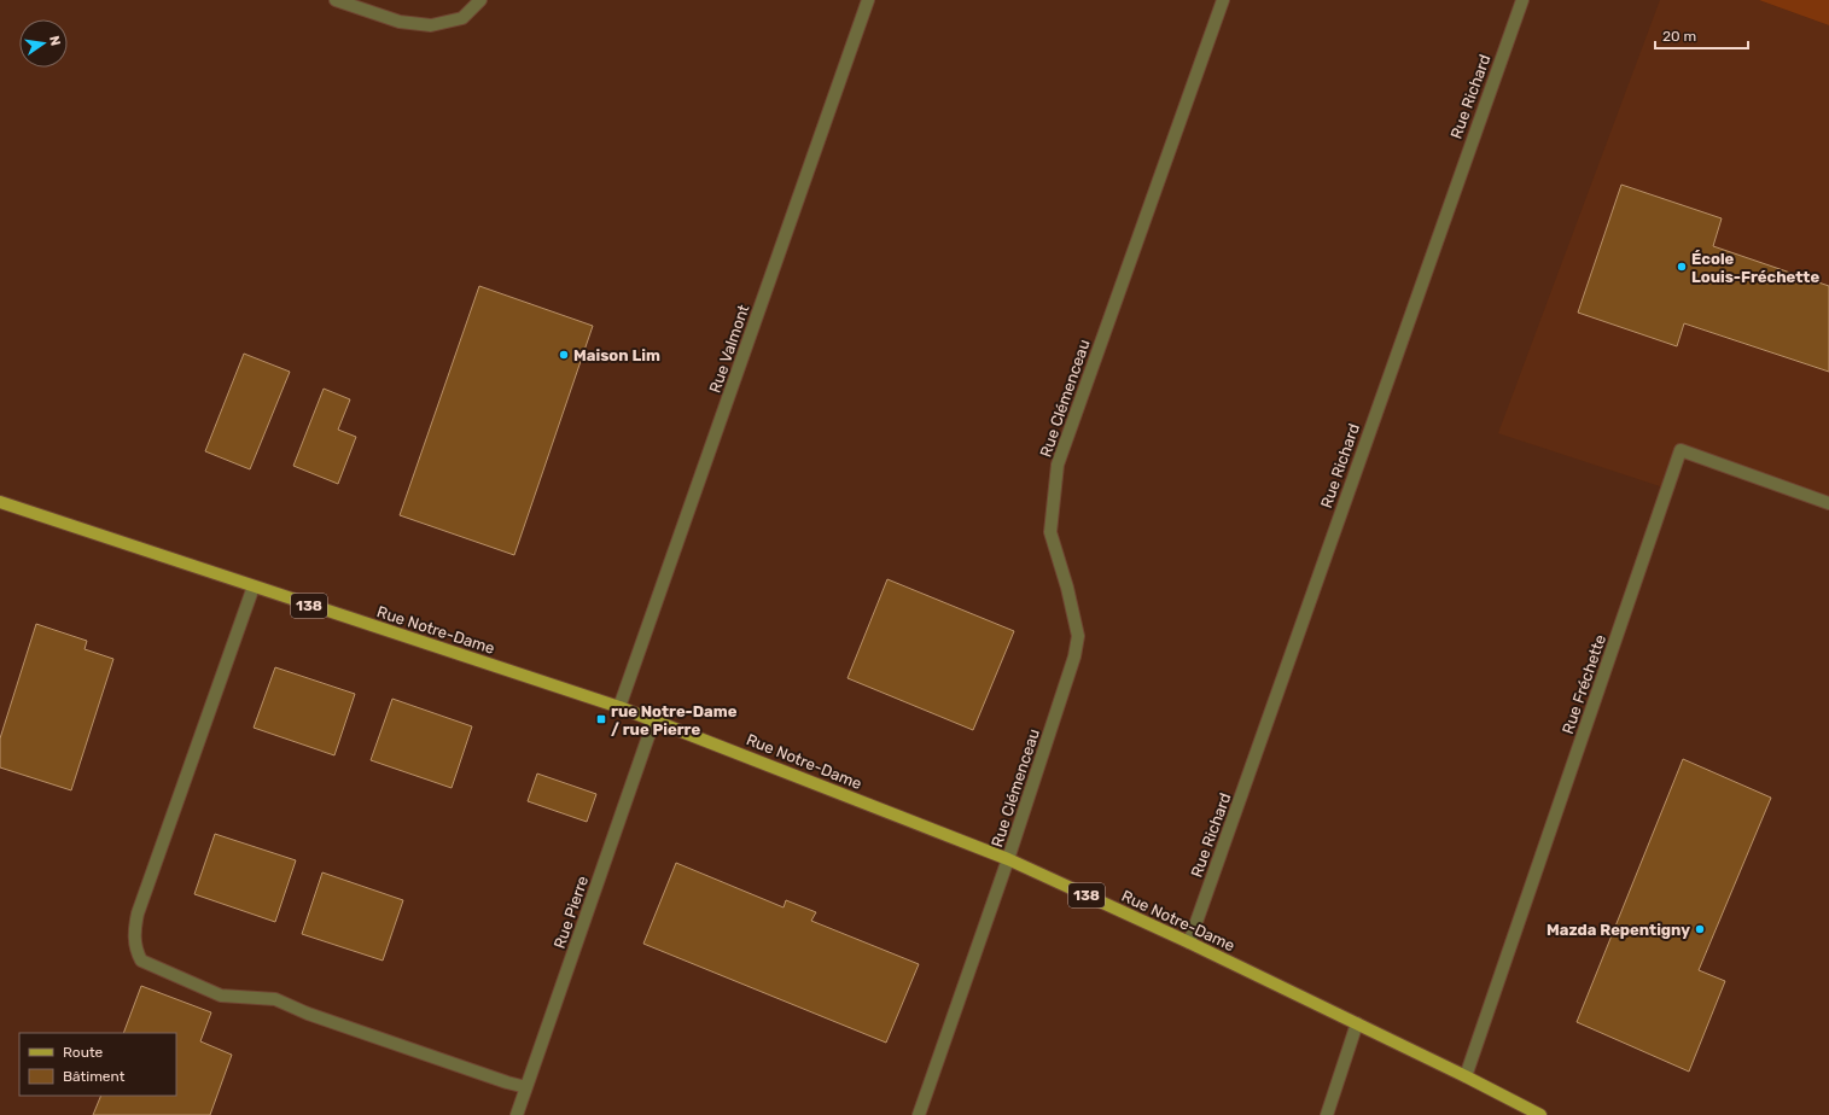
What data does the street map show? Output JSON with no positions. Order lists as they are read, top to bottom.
{
  "streets": {
    "main road": ["138", "Rue Notre-Dame"],
    "street": [
      "Rue Richard",
      "Rue Valmont",
      "Rue Clémenceau",
      "Rue Fréchette",
      "Rue Pierre"
    ]
  },
  "crossings": [
    ["Rue Richard", "Rue Notre-Dame"],
    ["Rue Valmont", "Rue Notre-Dame"],
    ["Rue Clémenceau", "Rue Notre-Dame"],
    ["Rue Notre-Dame", "Rue Fréchette"],
    ["Rue Notre-Dame", "Rue Pierre"]
  ],
  "places": {
    "other": ["École Louis-Fréchette", "Maison Lim", "Mazda Repentigny"],
    "transit": ["rue Notre-Dame / rue Pierre"]
  },
  "legend": ["Route", "Bâtiment"],
  "scale_bar": "20 m",
  "north": "right"
}
